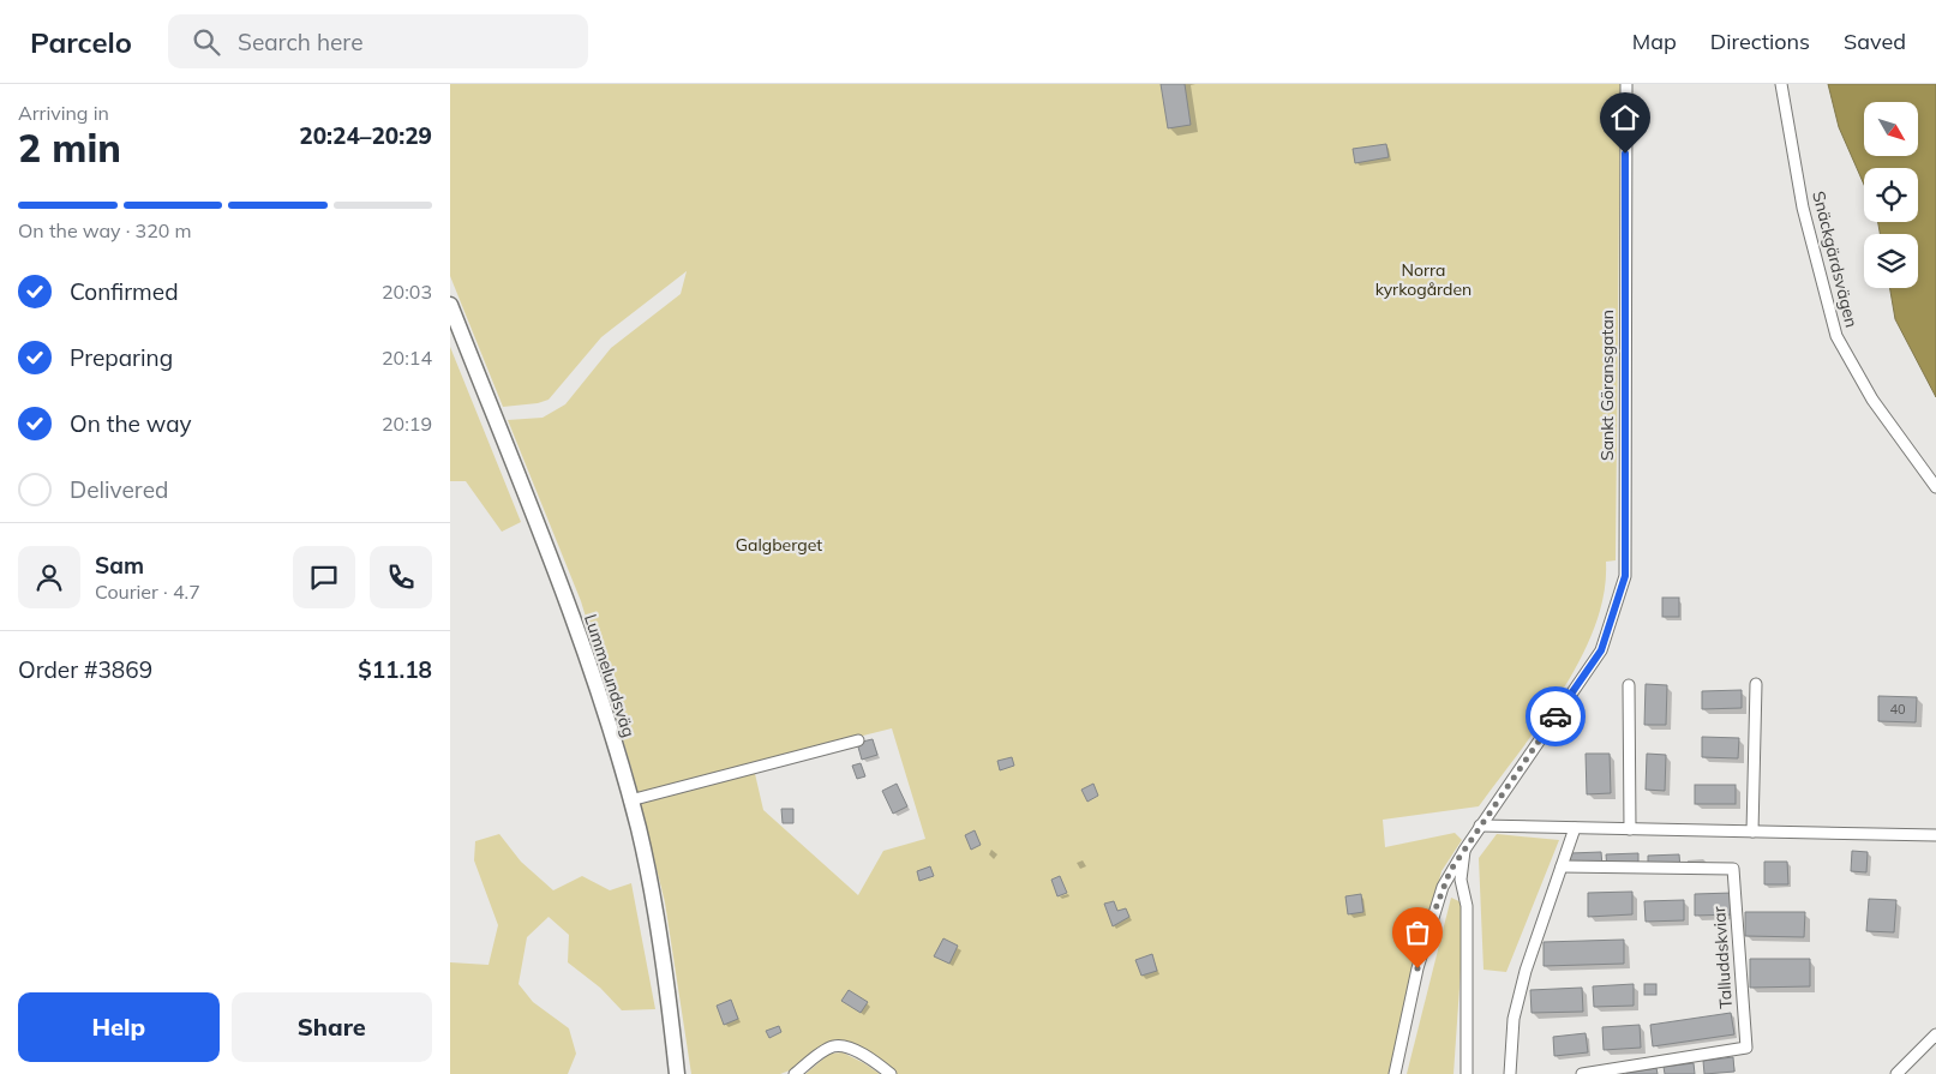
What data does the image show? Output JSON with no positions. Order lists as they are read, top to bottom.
{
  "streets": {
    "main road": ["Lummelundsväg"],
    "street": ["Snäckgärdsvägen", "Sankt Göransgatan", "Talluddskviar"]
  },
  "parks": ["Norra kyrkogården", "Galgberget"],
  "house_numbers": ["40"],
  "north": "bottom right",
  "page": {
    "header": "Parcelo",
    "search": "Search here",
    "nav": ["Map", "Directions", "Saved"],
    "heading": ["2 min", "Arriving in", "20:24–20:29"],
    "panel": [
      "Sam",
      "Courier · 4.7",
      "Order #3869",
      "$11.18"
    ],
    "bar": "On the way · 320 m",
    "list": [
      ["Confirmed", "20:03"],
      ["Preparing", "20:14"],
      ["On the way", "20:19"],
      "Delivered"
    ],
    "buttons": ["Help", "Share"]
  }
}
